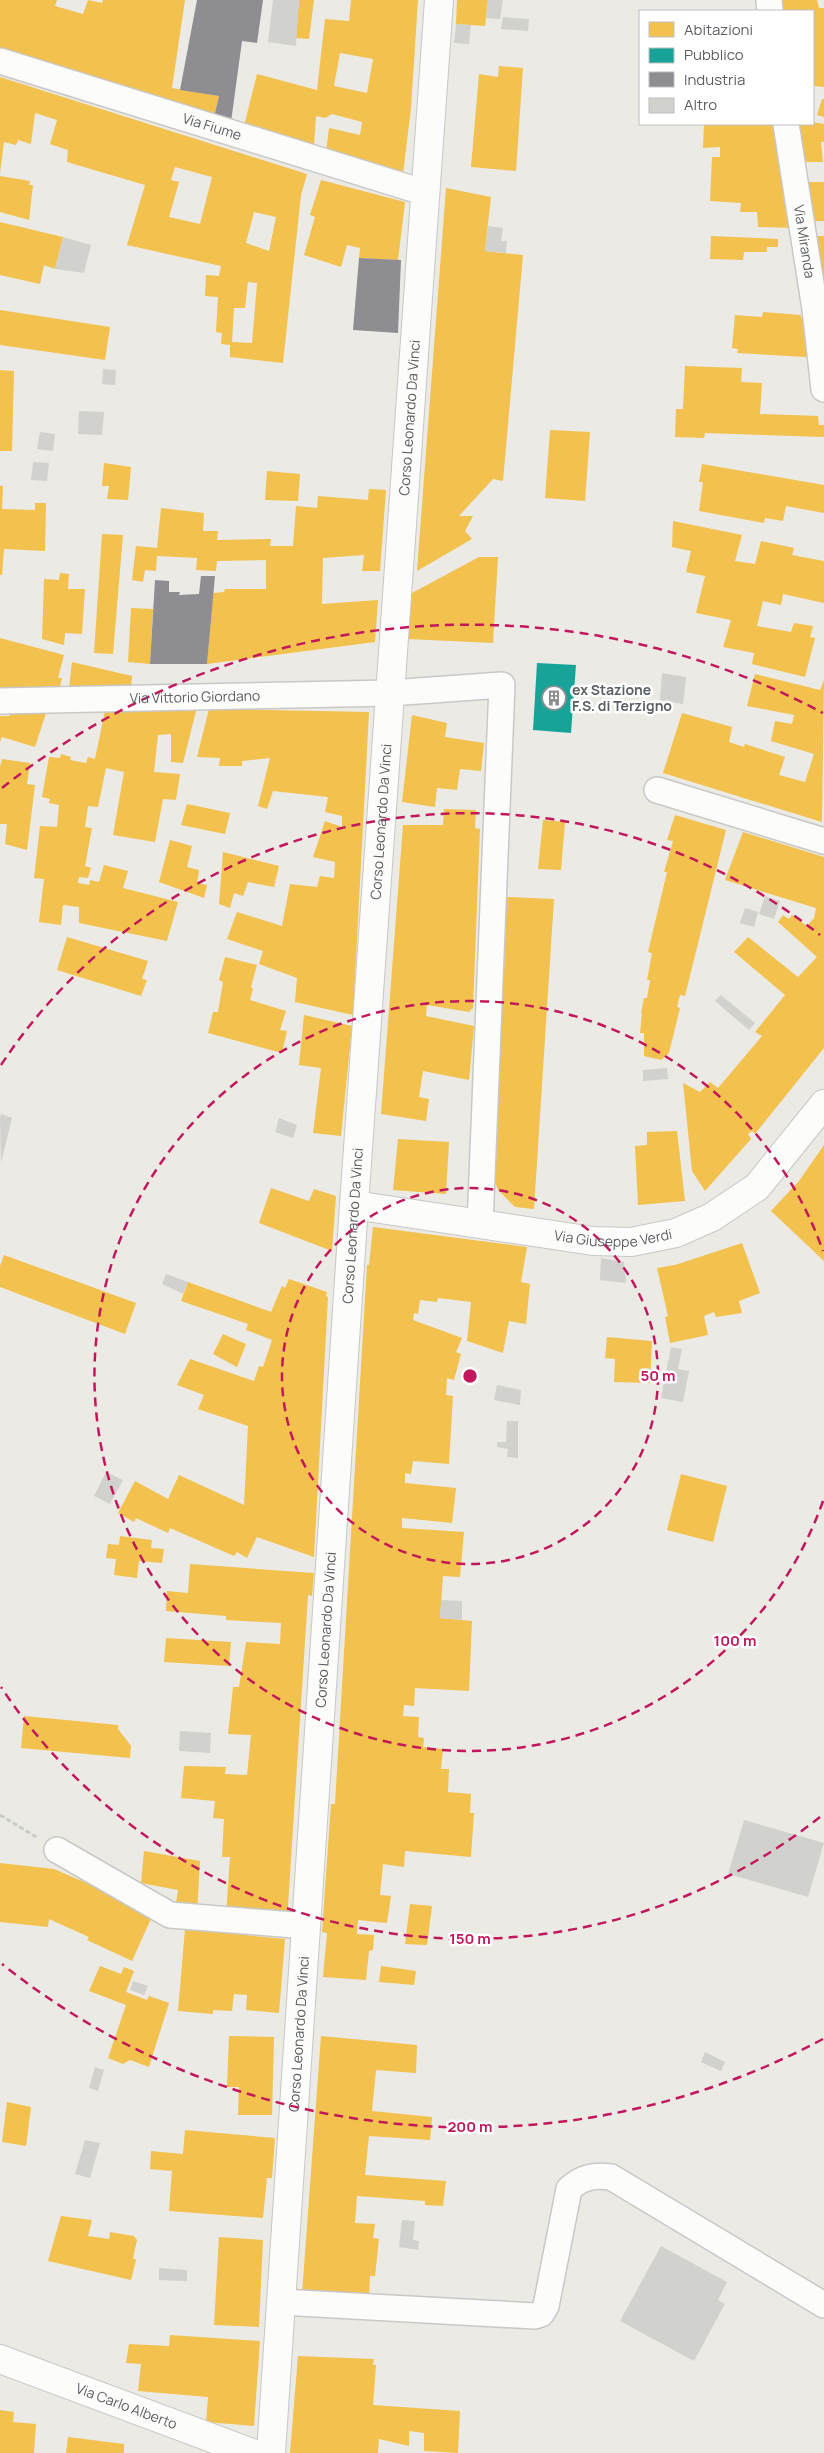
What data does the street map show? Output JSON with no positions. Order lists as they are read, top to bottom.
{
  "streets": {
    "main road": ["Corso Leonardo Da Vinci", "Via Giuseppe Verdi", "Via Carlo Alberto"],
    "street": ["Via Fiume", "Via Miranda", "Via Vittorio Giordano"]
  },
  "crossings": [
    ["Via Fiume", "Corso Leonardo Da Vinci"],
    ["Corso Leonardo Da Vinci", "Via Vittorio Giordano"],
    ["Corso Leonardo Da Vinci", "Via Giuseppe Verdi"],
    ["Via Vittorio Giordano", "Via Giuseppe Verdi"]
  ],
  "places": {
    "building": ["ex Stazione F.S. di Terzigno"]
  },
  "legend": [
    "Abitazioni",
    "Pubblico",
    "Industria",
    "Altro"
  ],
  "rings": [
    "50 m",
    "100 m",
    "150 m",
    "200 m"
  ]
}
